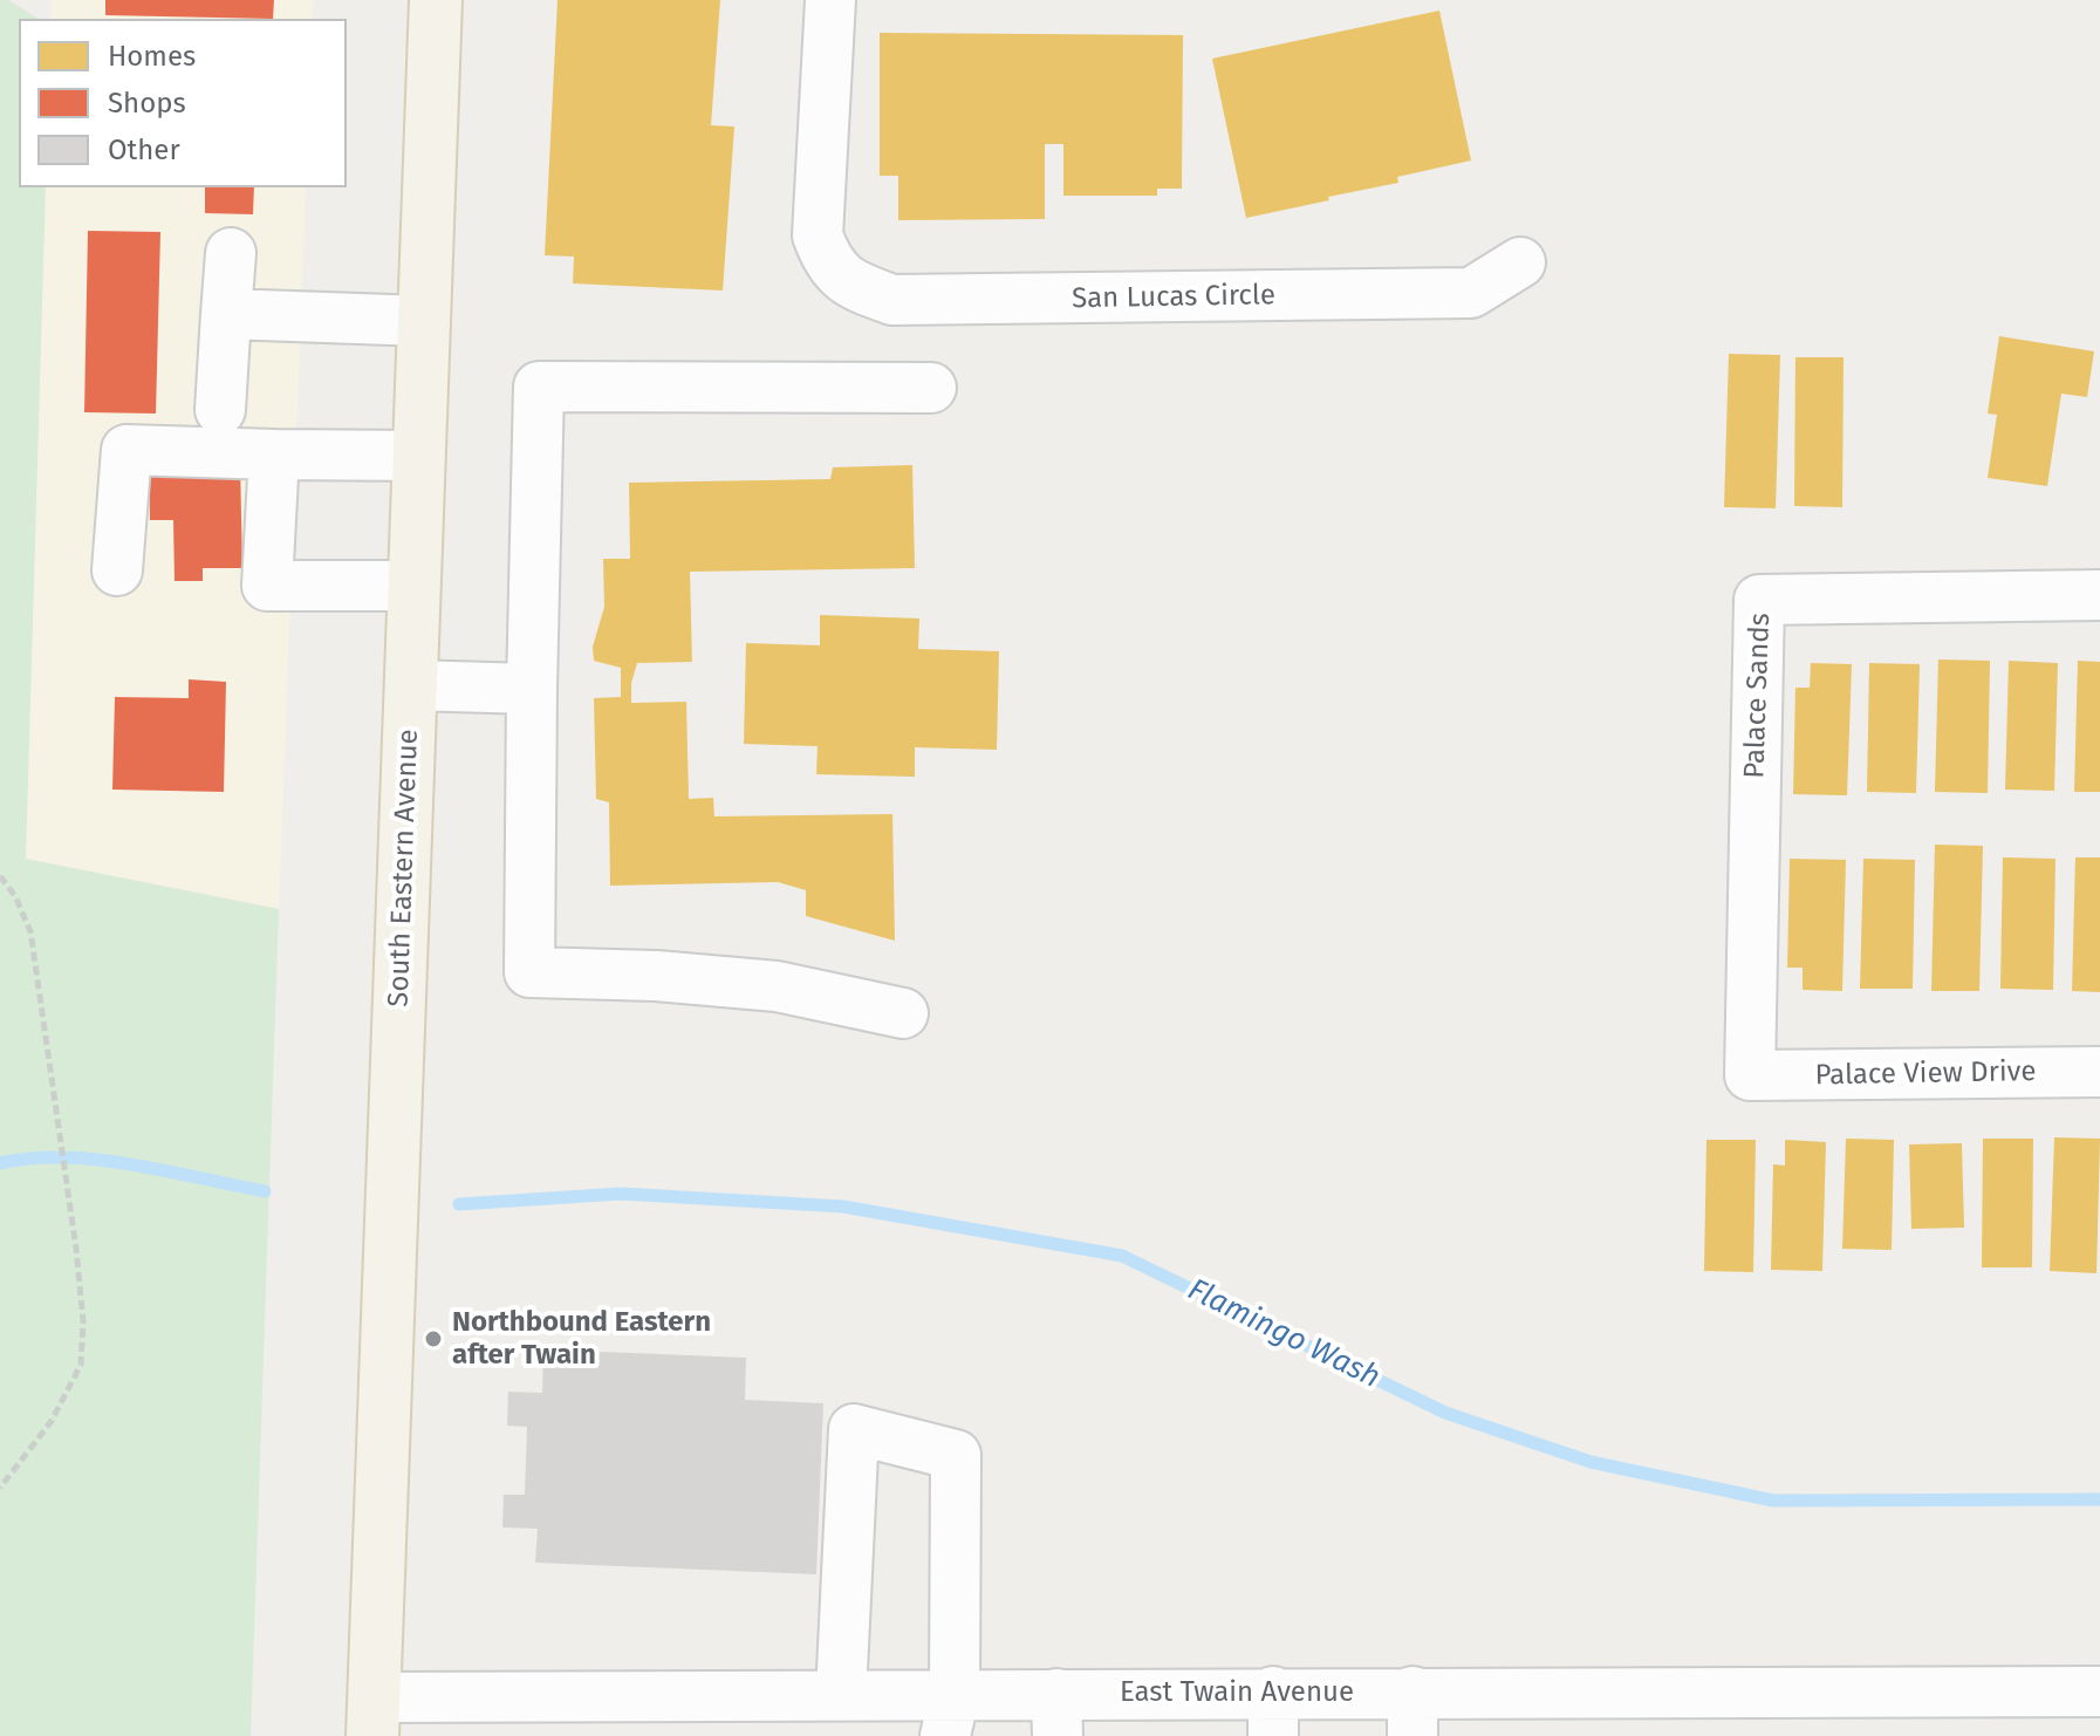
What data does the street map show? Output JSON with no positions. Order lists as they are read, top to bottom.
{
  "streets": {
    "main road": ["South Eastern Avenue"],
    "street": [
      "San Lucas Circle",
      "Palace Sands",
      "Palace View Drive",
      "East Twain Avenue"
    ]
  },
  "crossings": [
    ["Palace Sands", "Palace View Drive"],
    ["South Eastern Avenue", "East Twain Avenue"]
  ],
  "water": ["Flamingo Wash"],
  "places": ["Northbound Eastern after Twain"],
  "legend": ["Homes", "Shops", "Other"]
}
